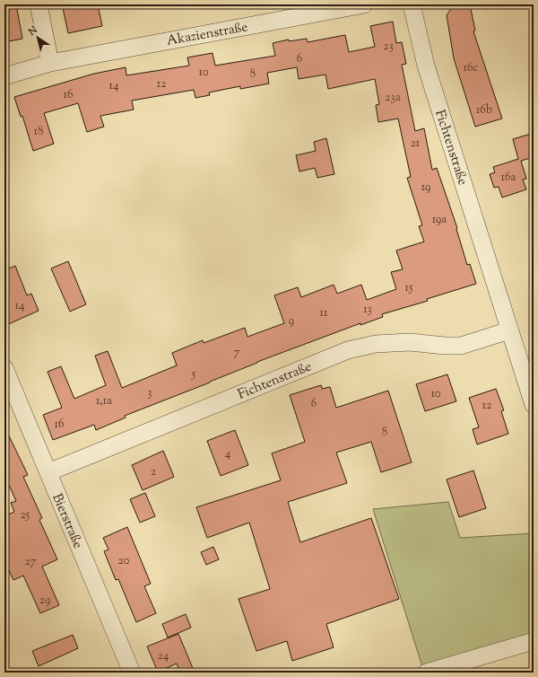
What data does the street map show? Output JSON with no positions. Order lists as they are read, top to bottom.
{
  "streets": {
    "street": ["Akazienstraße", "Fichtenstraße", "Bierstraße"]
  },
  "crossings": [
    ["Fichtenstraße", "Bierstraße"]
  ],
  "house_numbers": [
    "23",
    "6",
    "16c",
    "10",
    "8",
    "12",
    "14",
    "16",
    "23a",
    "16b",
    "18",
    "21",
    "16a",
    "19",
    "19a",
    "15",
    "14",
    "13",
    "11",
    "9",
    "7",
    "5",
    "3",
    "10",
    "1,1a",
    "6",
    "12",
    "16",
    "8",
    "4",
    "2",
    "25",
    "20",
    "27",
    "29",
    "24"
  ],
  "north": "top left"
}
